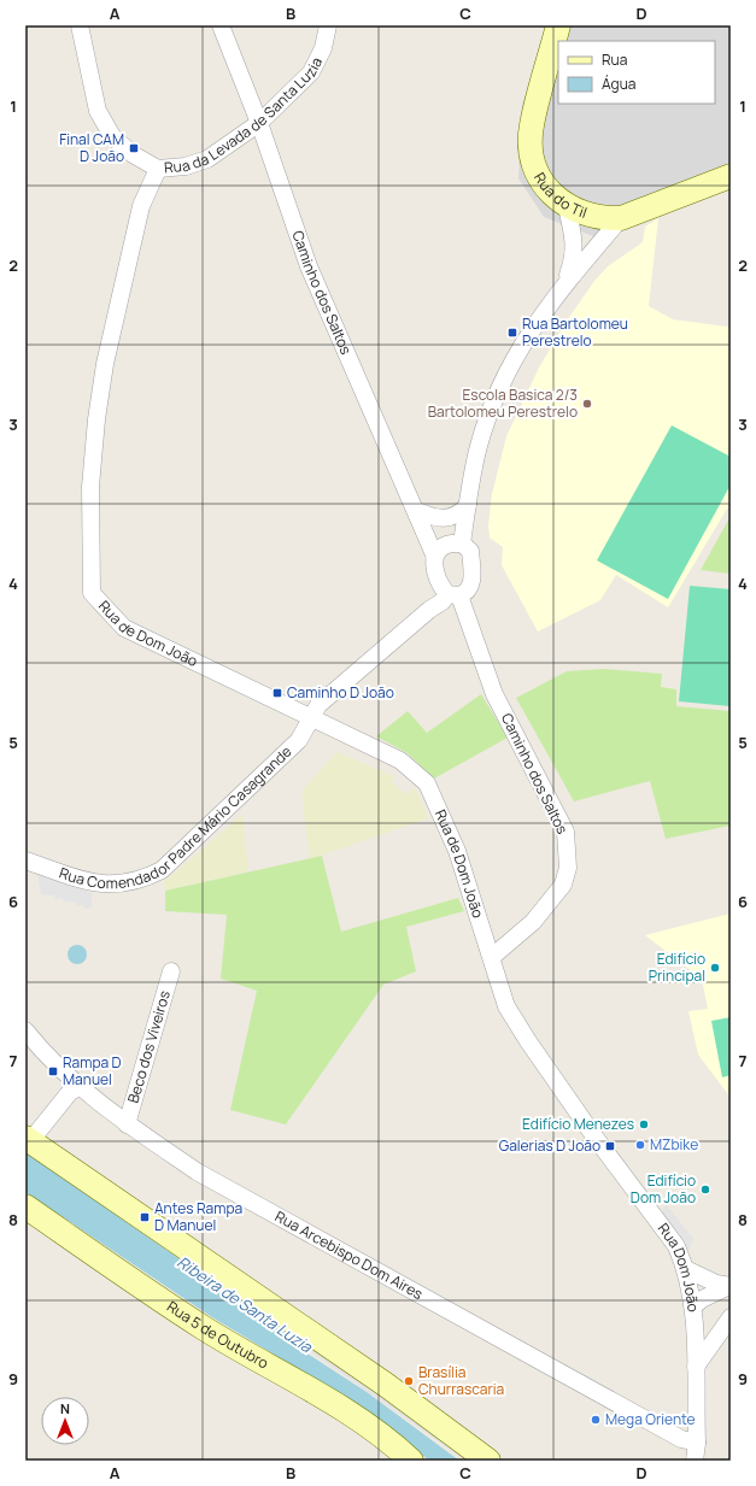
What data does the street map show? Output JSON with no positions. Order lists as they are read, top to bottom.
{
  "streets": {
    "main road": ["Rua do Til", "Rua 5 de Outubro"],
    "street": [
      "Rua da Levada de Santa Luzia",
      "Caminho dos Saltos",
      "Rua de Dom João",
      "Rua Comendador Padre Mário Casagrande",
      "Beco dos Viveiros",
      "Rua Arcebispo Dom Aires",
      "Rua Dom João"
    ]
  },
  "crossings": [
    ["Rua da Levada de Santa Luzia", "Caminho dos Saltos"],
    ["Rua da Levada de Santa Luzia", "Rua de Dom João"],
    ["Caminho dos Saltos", "Rua de Dom João"],
    ["Caminho dos Saltos", "Rua Comendador Padre Mário Casagrande"],
    ["Caminho dos Saltos", "Rua Dom João"],
    ["Rua de Dom João", "Rua Comendador Padre Mário Casagrande"],
    ["Rua de Dom João", "Rua Dom João"],
    ["Beco dos Viveiros", "Rua Arcebispo Dom Aires"],
    ["Rua Arcebispo Dom Aires", "Rua Dom João"]
  ],
  "water": ["Ribeira de Santa Luzia"],
  "places": {
    "transit": [
      "Final CAM D João",
      "Rua Bartolomeu Perestrelo",
      "Caminho D João",
      "Rampa D Manuel",
      "Galerias D João",
      "Antes Rampa D Manuel"
    ],
    "other": [
      "Escola Basica 2/3 Bartolomeu Perestrelo",
      "Edifício Principal",
      "Edifício Menezes",
      "MZbike",
      "Edifício Dom João",
      "Brasília Churrascaria",
      "Mega Oriente"
    ]
  },
  "legend": ["Rua", "Água"],
  "north": "top",
  "grid": {
    "columns": [
      "A",
      "B",
      "C",
      "D"
    ],
    "rows": [
      "1",
      "2",
      "3",
      "4",
      "5",
      "6",
      "7",
      "8",
      "9"
    ]
  }
}
